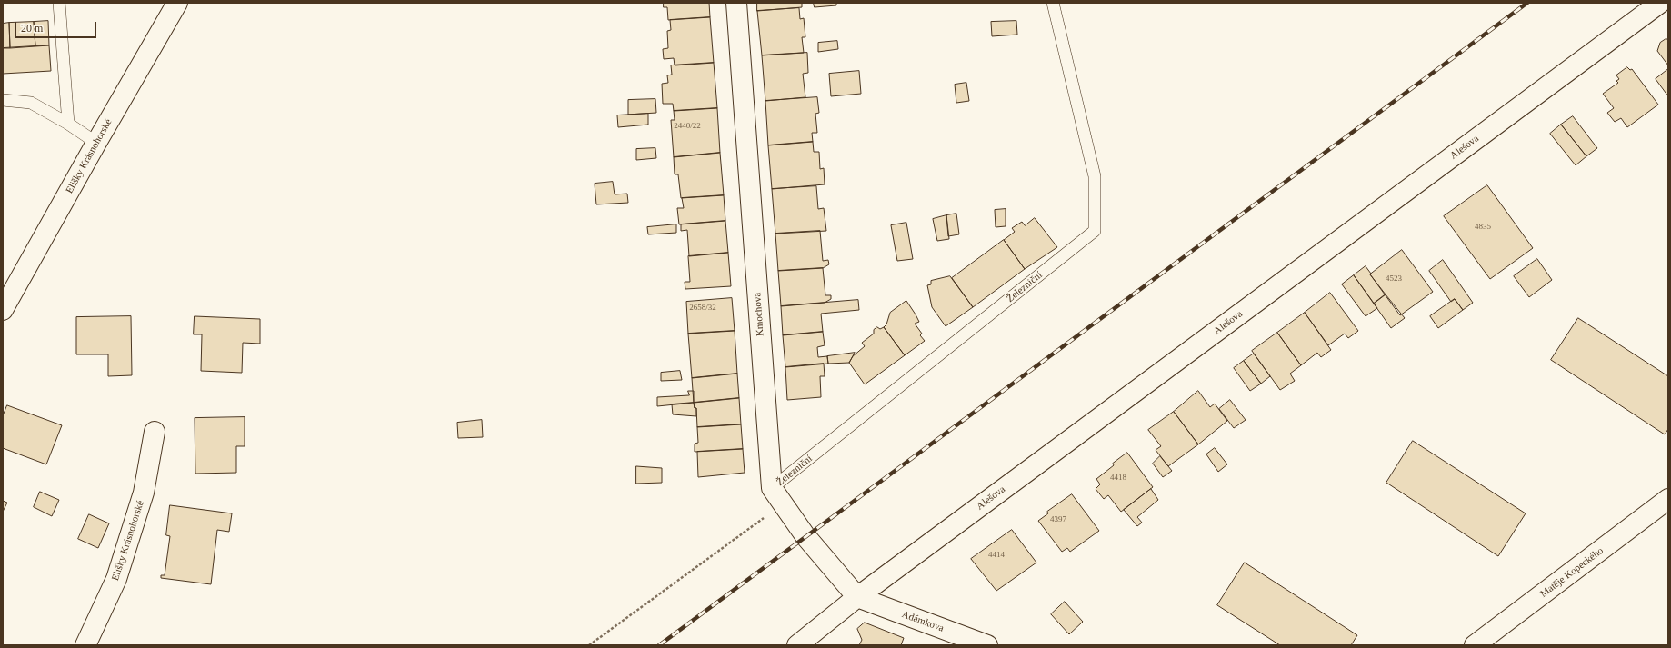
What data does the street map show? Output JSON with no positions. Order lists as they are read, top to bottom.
{
  "streets": {
    "street": [
      "Alešova",
      "Elišky Krásnohorské",
      "Kmochova",
      "Matěje Kopeckého",
      "Adámkova"
    ],
    "lane": ["Železniční"]
  },
  "crossings": [
    ["Alešova", "Adámkova"],
    ["Železniční", "Kmochova"]
  ],
  "house_numbers": [
    "2440/22",
    "4835",
    "4523",
    "2658/32",
    "4418",
    "4397",
    "4414"
  ],
  "scale_bar": "20 m"
}
